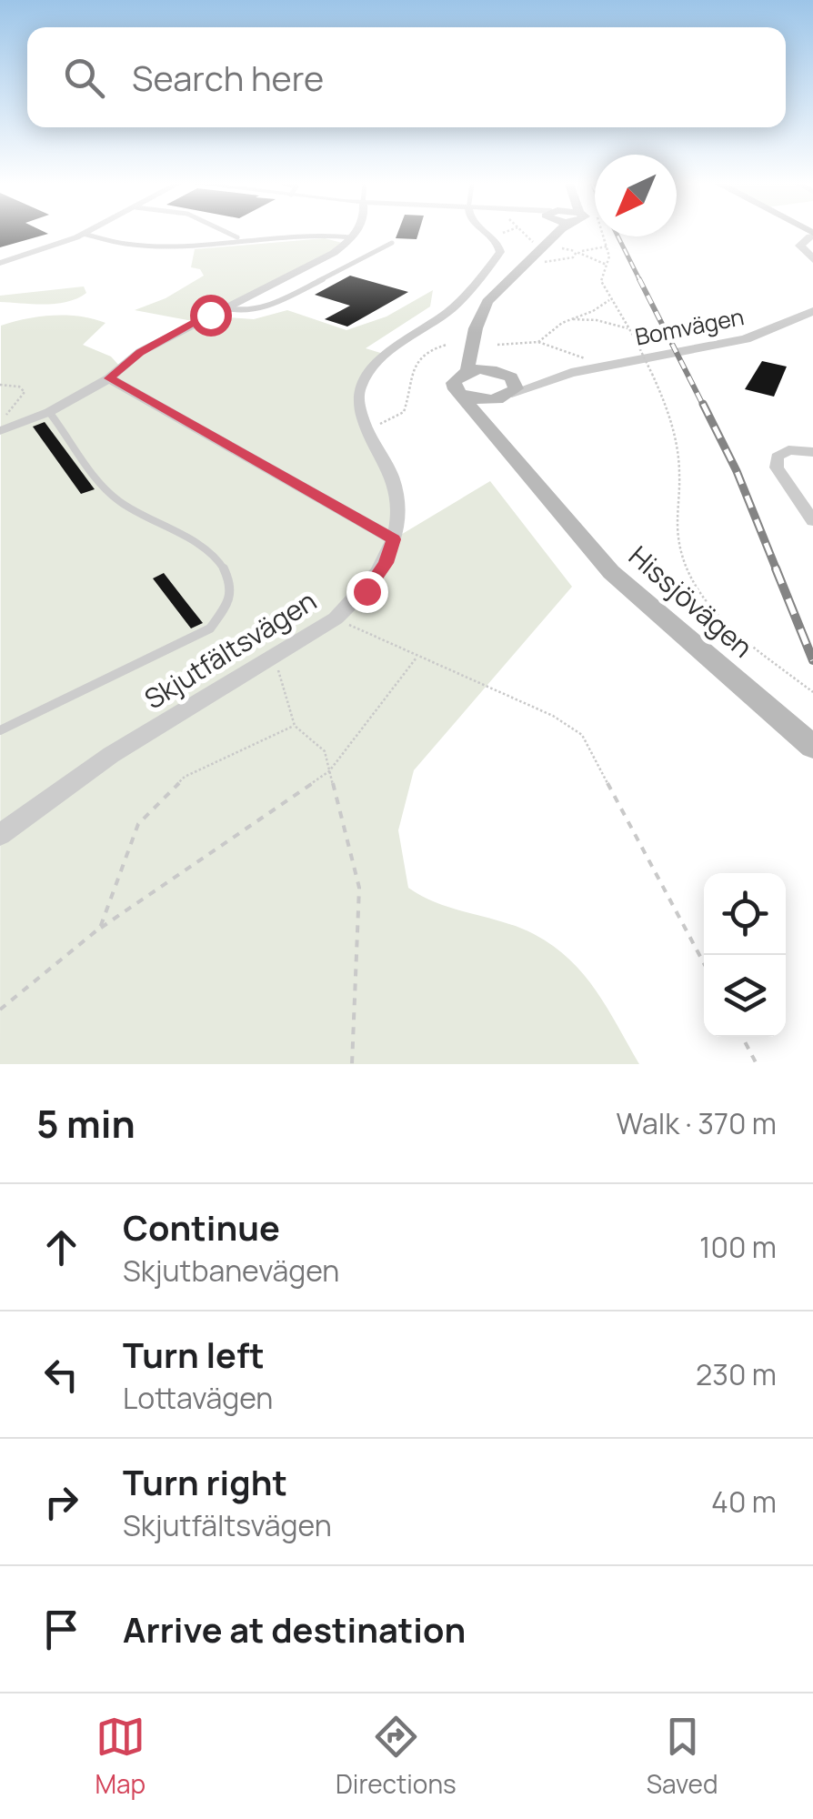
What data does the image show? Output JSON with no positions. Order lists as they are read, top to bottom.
{
  "streets": {
    "main road": ["Hissjövägen"],
    "street": ["Bomvägen", "Skjutfältsvägen"]
  },
  "north": "bottom left",
  "page": {
    "search": "Search here",
    "heading": ["5 min", "Walk · 370 m"],
    "list": [
      ["Continue", "Skjutbanevägen", "100 m"],
      ["Turn left", "Lottavägen", "230 m"],
      ["Turn right", "Skjutfältsvägen", "40 m"],
      "Arrive at destination"
    ],
    "nav": ["Map", "Directions", "Saved"]
  }
}
